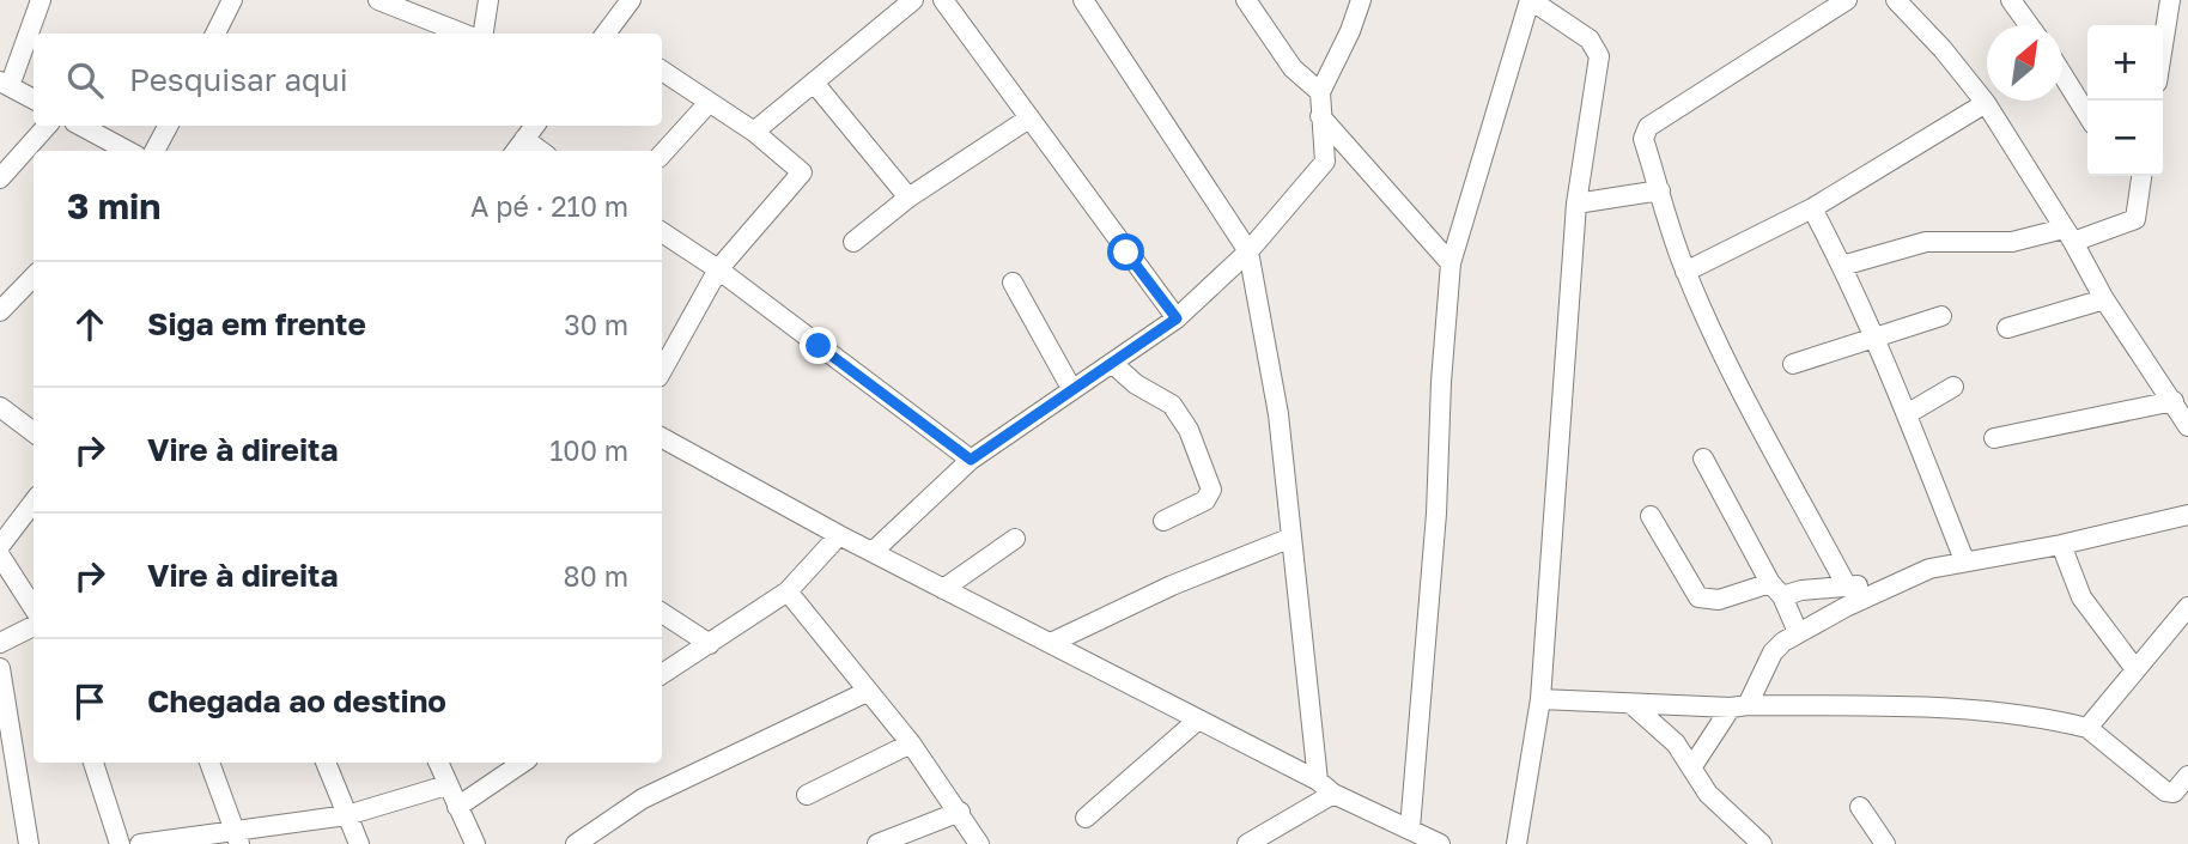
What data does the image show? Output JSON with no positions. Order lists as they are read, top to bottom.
{
  "north": "top right",
  "page": {
    "map_buttons": ["+", "−"],
    "search": "Pesquisar aqui",
    "heading": ["3 min", "A pé · 210 m"],
    "list": [
      ["Siga em frente", "30 m"],
      ["Vire à direita", "100 m"],
      ["Vire à direita", "80 m"],
      "Chegada ao destino"
    ]
  }
}
